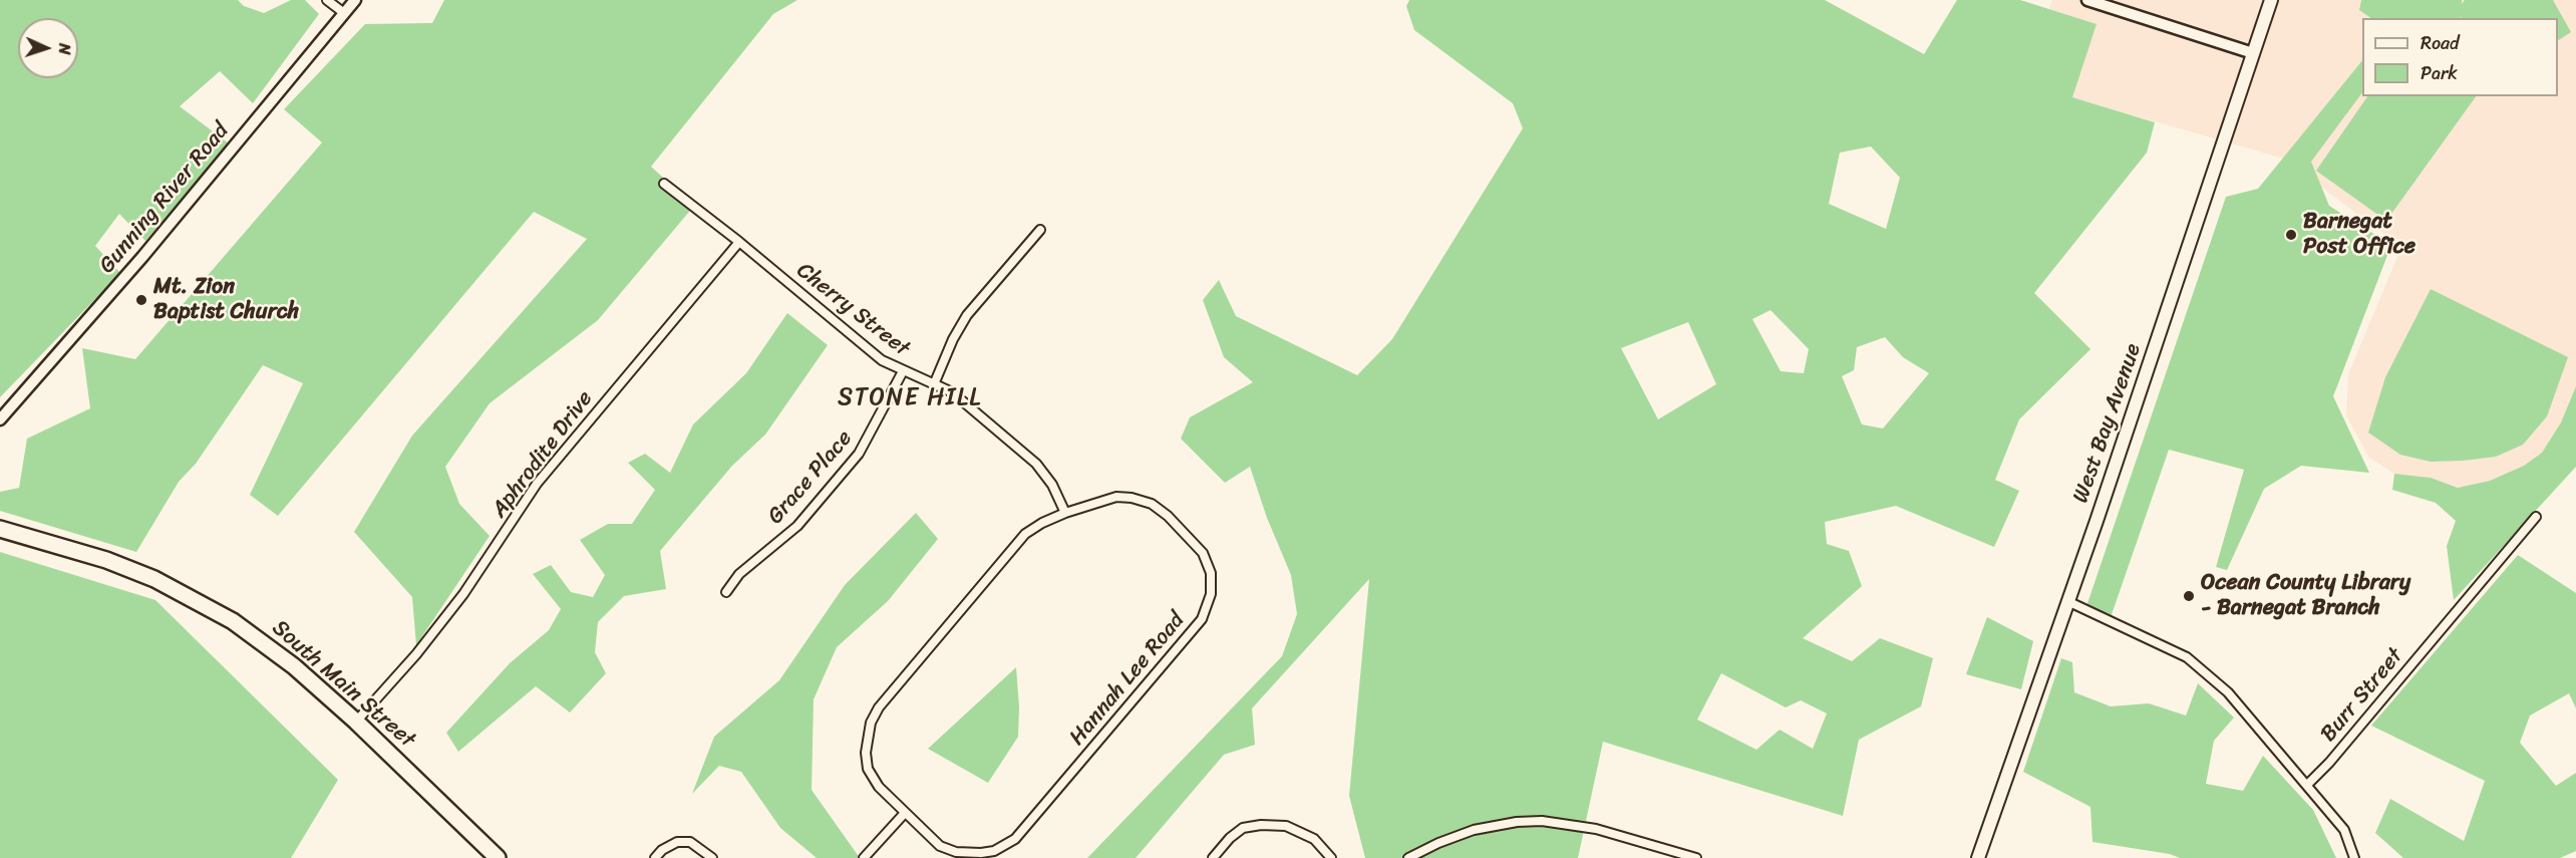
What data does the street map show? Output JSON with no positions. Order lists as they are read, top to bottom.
{
  "streets": {
    "highway": ["South Main Street"],
    "main road": ["West Bay Avenue"],
    "street": [
      "Gunning River Road",
      "Cherry Street",
      "Aphrodite Drive",
      "Grace Place",
      "Hannah Lee Road",
      "Burr Street"
    ]
  },
  "crossings": [
    ["Cherry Street", "Aphrodite Drive"],
    ["Cherry Street", "Grace Place"],
    ["Cherry Street", "Hannah Lee Road"],
    ["Aphrodite Drive", "South Main Street"]
  ],
  "districts": ["STONE HILL"],
  "places": ["Barnegat Post Office", "Mt. Zion Baptist Church", "Ocean County Library - Barnegat Branch"],
  "legend": ["Road", "Park"],
  "north": "right"
}
